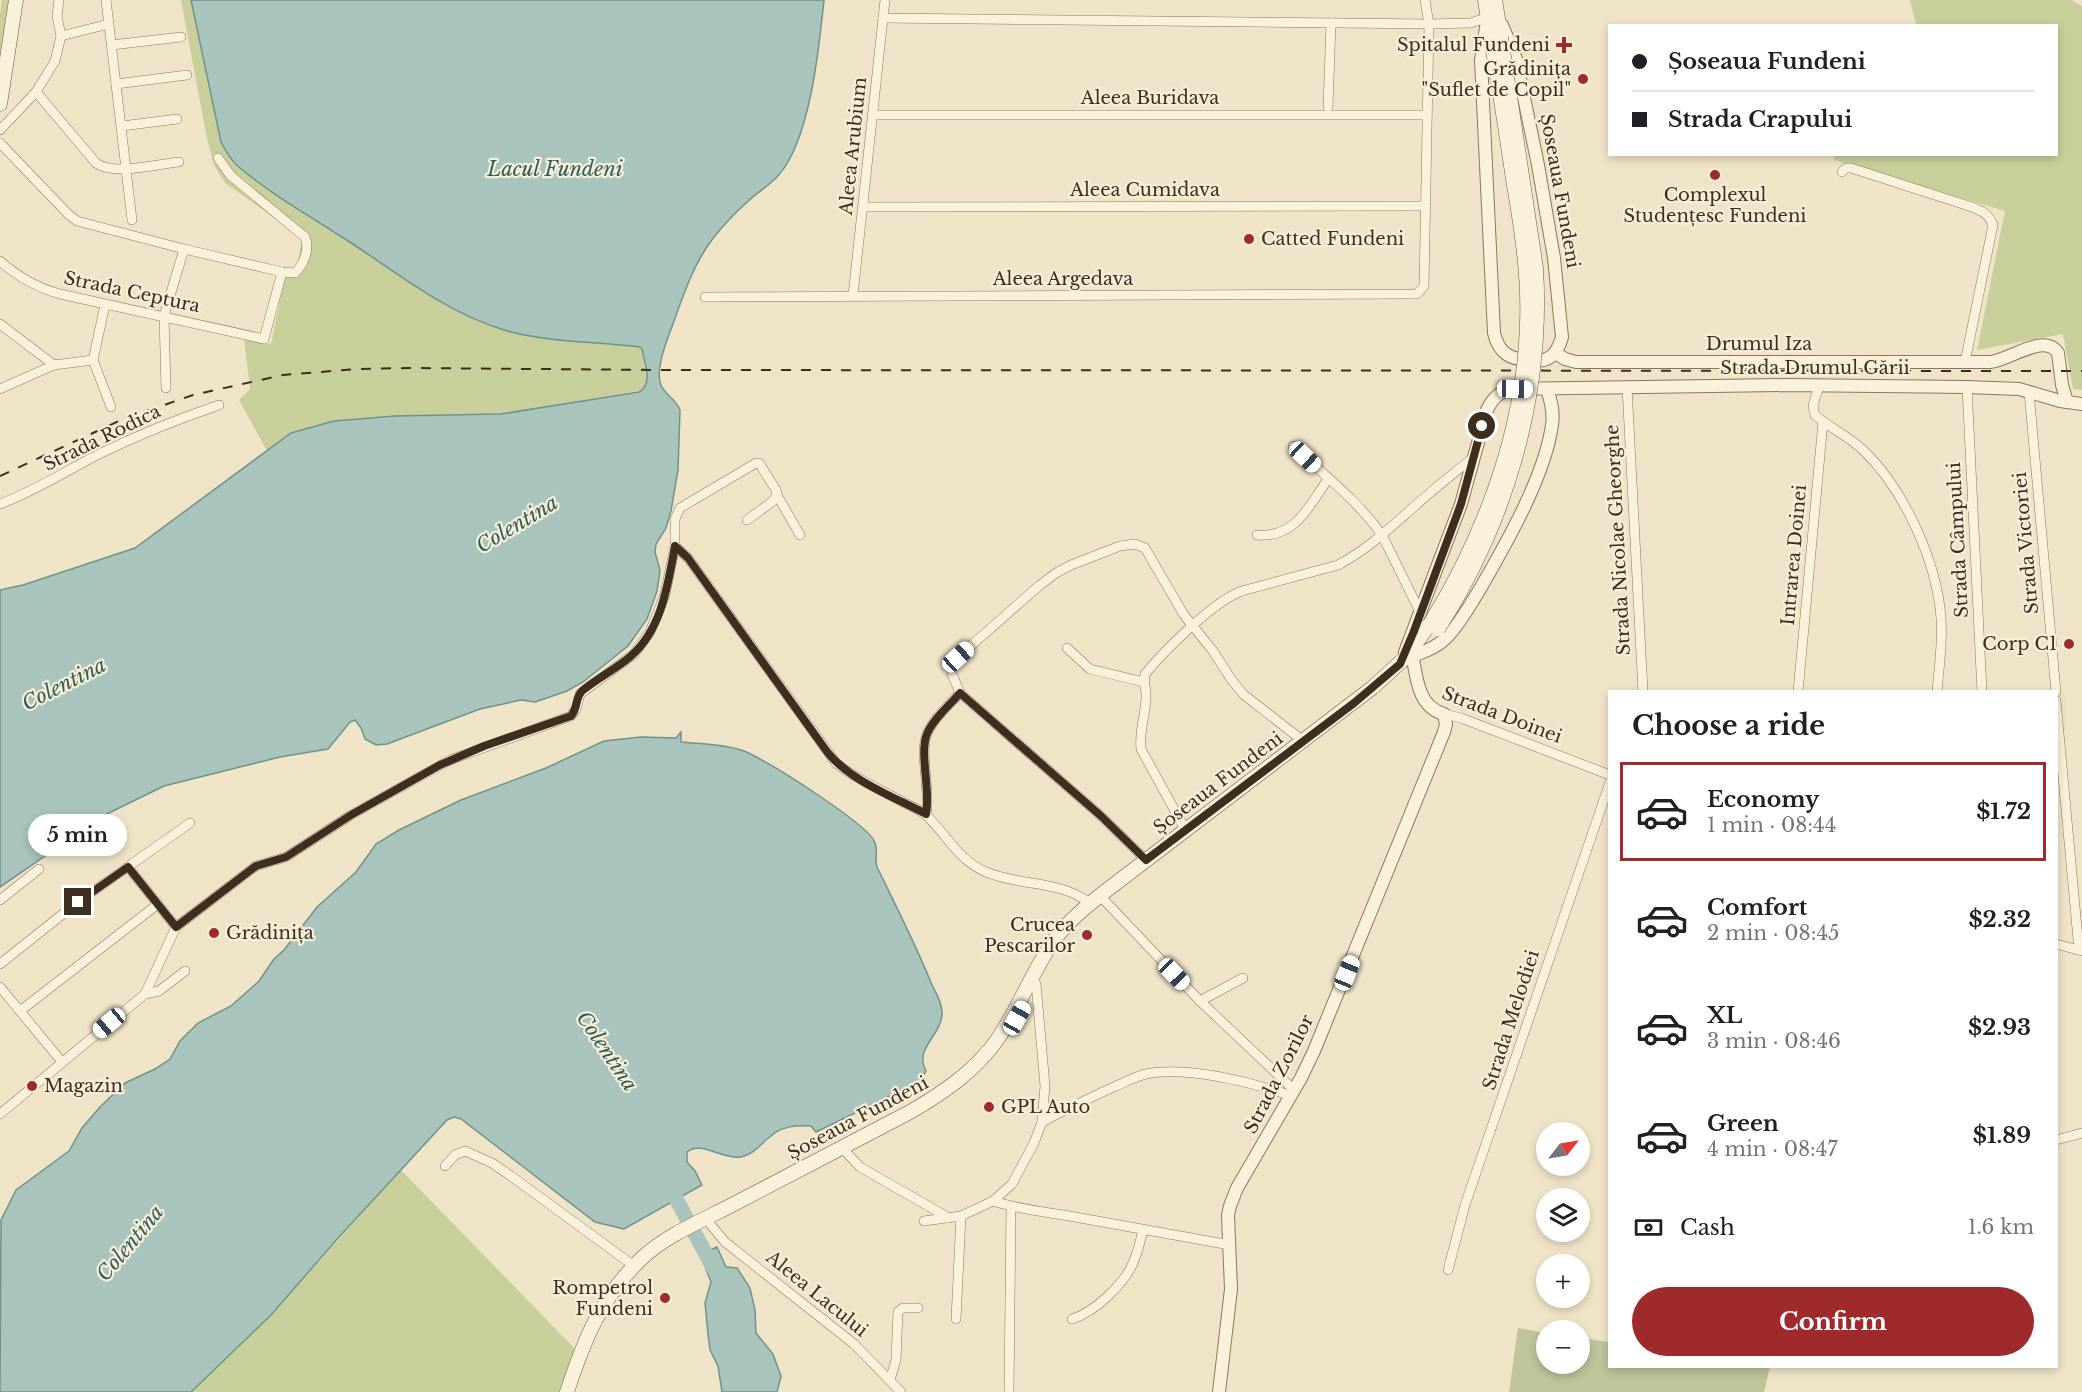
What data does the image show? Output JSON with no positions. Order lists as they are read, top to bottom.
{
  "streets": {
    "main road": ["Șoseaua Fundeni"],
    "street": [
      "Aleea Buridava",
      "Aleea Arubium",
      "Aleea Cumidava",
      "Aleea Argedava",
      "Strada Ceptura",
      "Drumul Iza",
      "Strada Drumul Gării",
      "Strada Rodica",
      "Strada Nicolae Gheorghe",
      "Strada Câmpului",
      "Strada Victoriei",
      "Intrarea Doinei",
      "Strada Doinei",
      "Strada Melodiei",
      "Strada Zorilor",
      "Aleea Lacului"
    ]
  },
  "crossings": [
    ["Aleea Buridava", "Aleea Arubium"],
    ["Aleea Arubium", "Aleea Cumidava"],
    ["Aleea Arubium", "Aleea Argedava"],
    ["Aleea Cumidava", "Aleea Argedava"],
    ["Șoseaua Fundeni", "Drumul Iza"],
    ["Șoseaua Fundeni", "Strada Drumul Gării"],
    ["Șoseaua Fundeni", "Strada Doinei"],
    ["Șoseaua Fundeni", "Aleea Lacului"],
    ["Drumul Iza", "Strada Drumul Gării"],
    ["Strada Drumul Gării", "Strada Nicolae Gheorghe"],
    ["Strada Drumul Gării", "Strada Câmpului"],
    ["Strada Drumul Gării", "Strada Victoriei"],
    ["Strada Doinei", "Strada Zorilor"]
  ],
  "water": ["Lacul Fundeni", "Colentina"],
  "places": {
    "health": ["Spitalul Fundeni"],
    "other": [
      "Grădinița \"Suflet de Copil\"",
      "Complexul Studențesc Fundeni",
      "Catted Fundeni",
      "Corp C1",
      "Grădinița",
      "Crucea Pescarilor",
      "Magazin",
      "GPL Auto",
      "Rompetrol Fundeni"
    ]
  },
  "north": "top right",
  "page": {
    "banner": ["Șoseaua Fundeni", "Strada Crapului"],
    "heading": "Choose a ride",
    "list": [
      {
        "name": "Economy",
        "note": "1 min · 08:44",
        "value": "$1.72"
      },
      {
        "name": "Comfort",
        "note": "2 min · 08:45",
        "value": "$2.32"
      },
      {
        "name": "XL",
        "note": "3 min · 08:46",
        "value": "$2.93"
      },
      {
        "name": "Green",
        "note": "4 min · 08:47",
        "value": "$1.89"
      }
    ],
    "bubble": "5 min",
    "map_buttons": ["+", "−"],
    "pay": ["Cash", "1.6 km"],
    "buttons": "Confirm"
  }
}
